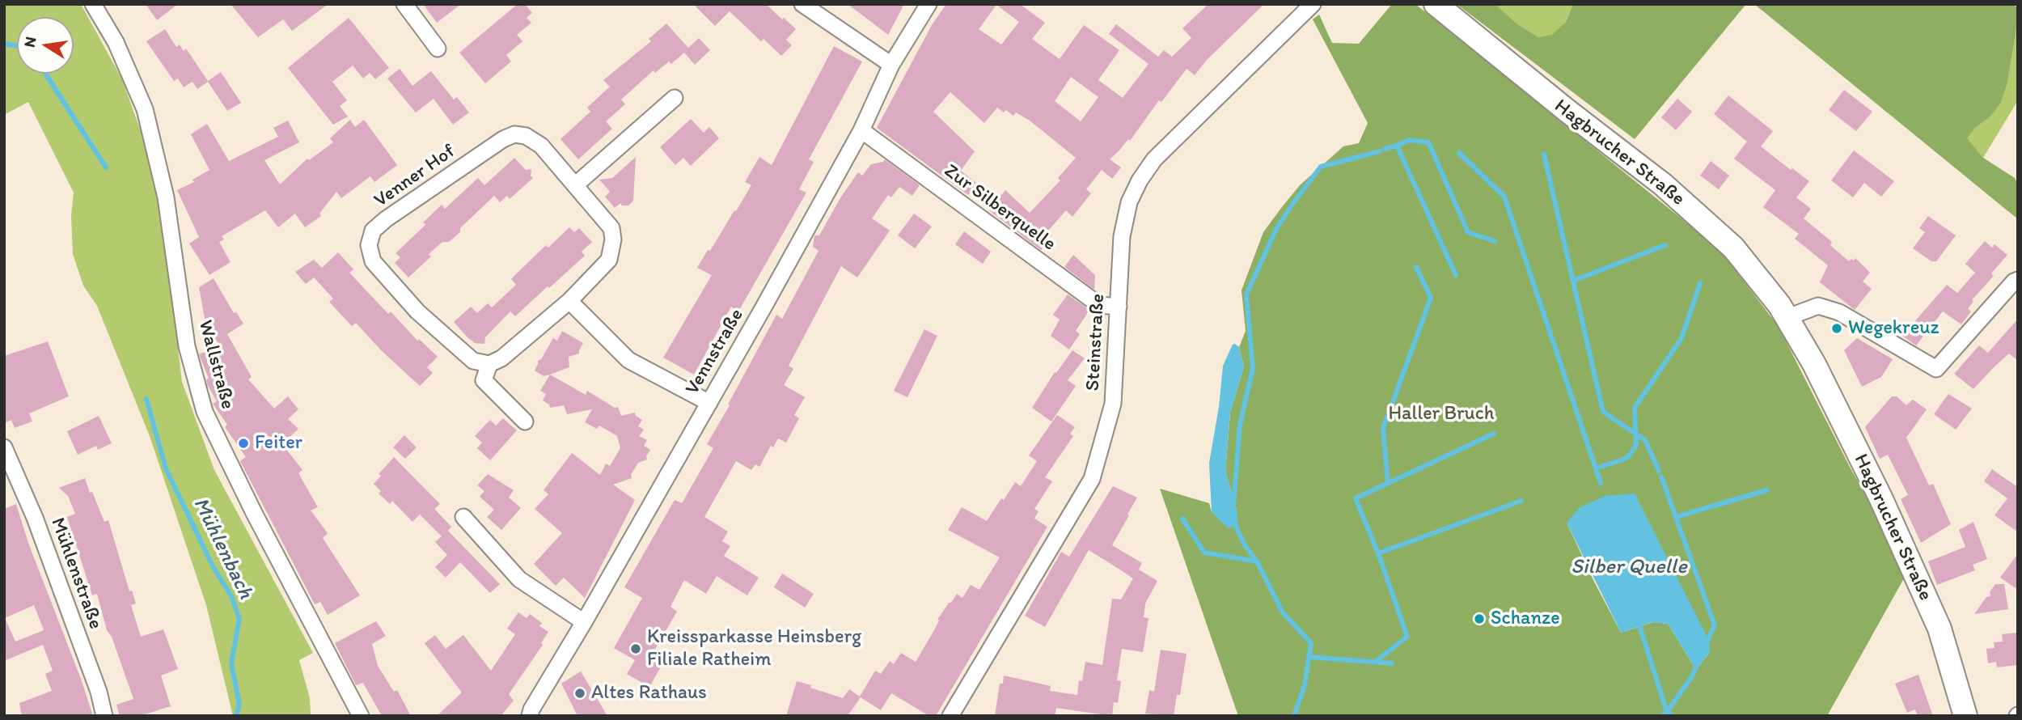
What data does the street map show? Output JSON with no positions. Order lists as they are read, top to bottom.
{
  "streets": {
    "main road": ["Hagbrucher Straße"],
    "street": [
      "Venner Hof",
      "Zur Silberquelle",
      "Steinstraße",
      "Vennstraße",
      "Wallstraße",
      "Mühlenstraße"
    ]
  },
  "crossings": [
    ["Zur Silberquelle", "Steinstraße"],
    ["Zur Silberquelle", "Vennstraße"]
  ],
  "water": ["Mühlenbach", "Silber Quelle"],
  "parks": ["Haller Bruch"],
  "places": [
    "Wegekreuz",
    "Feiter",
    "Schanze",
    "Kreissparkasse Heinsberg Filiale Ratheim",
    "Altes Rathaus"
  ],
  "north": "left"
}
